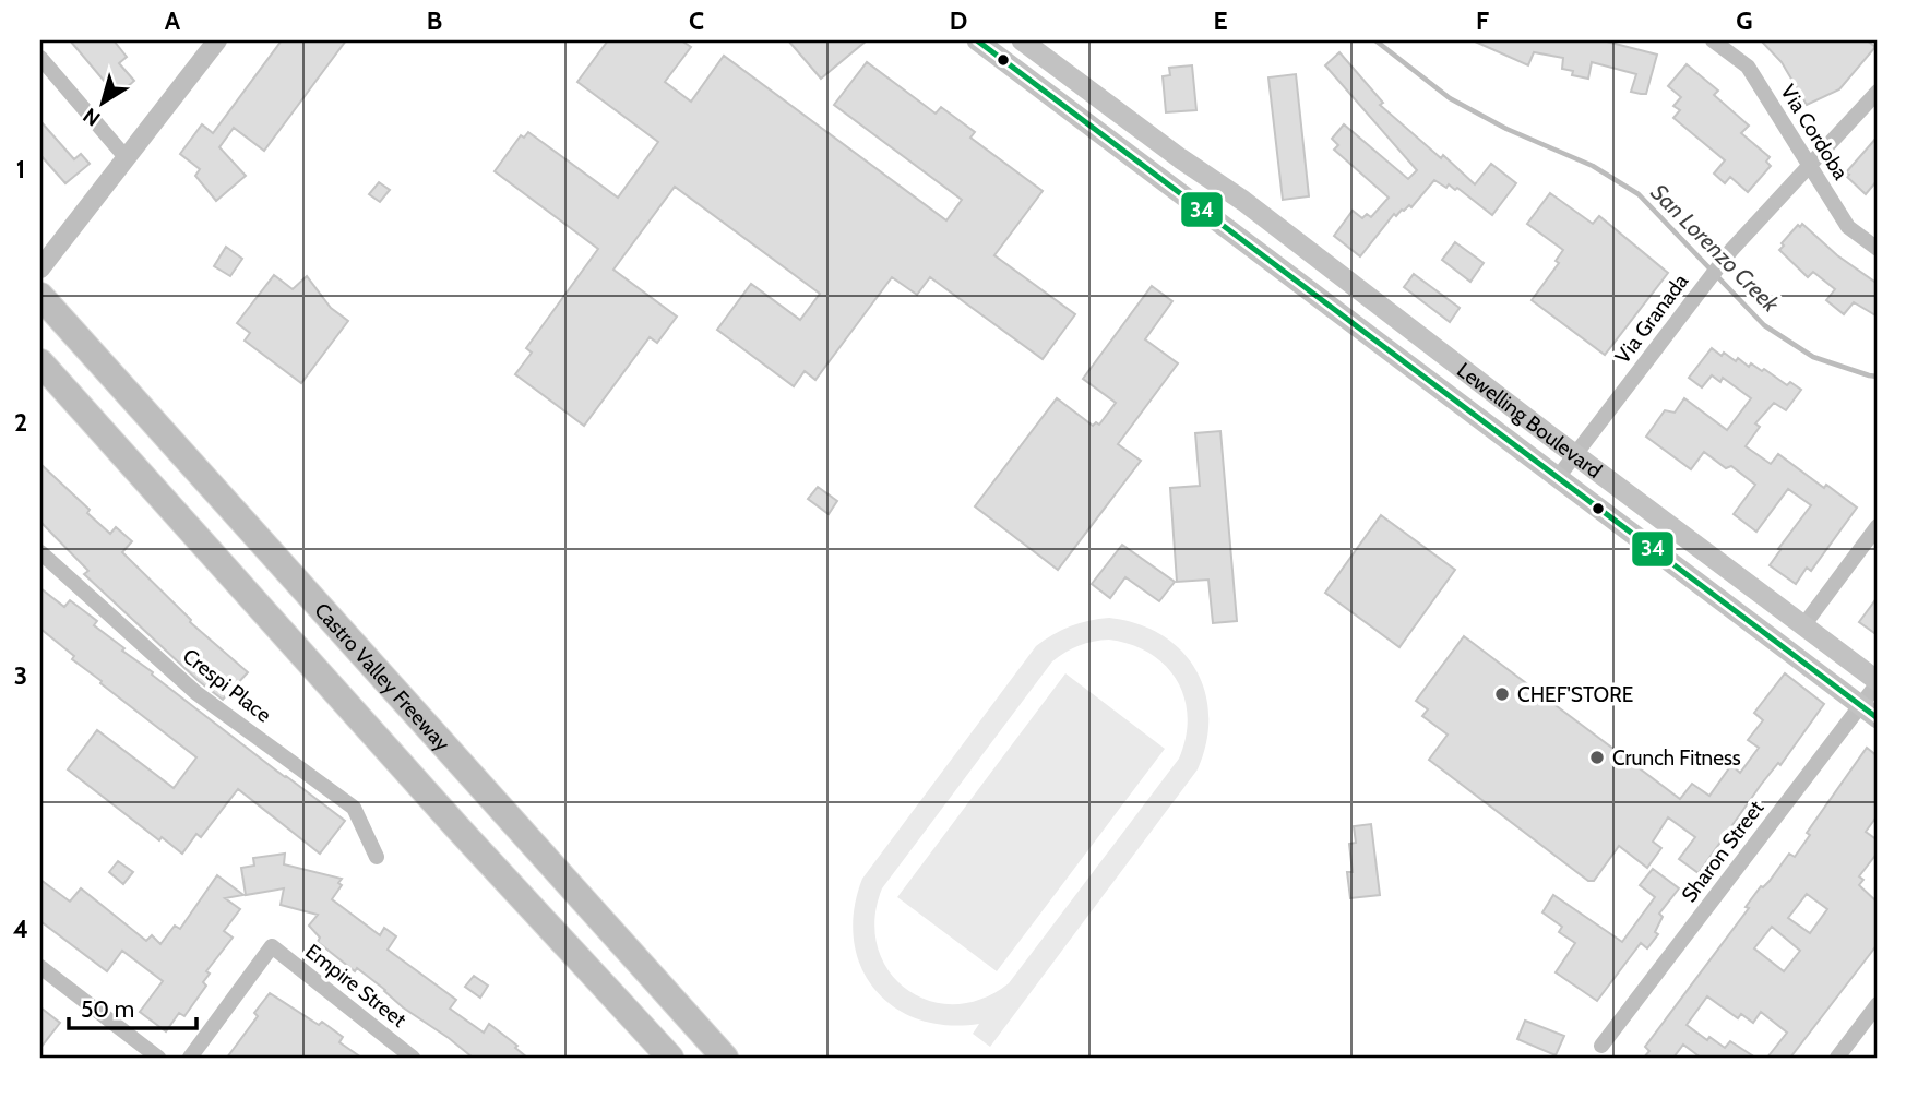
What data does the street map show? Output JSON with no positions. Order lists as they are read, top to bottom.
{
  "streets": {
    "highway": ["Castro Valley Freeway"],
    "main road": ["Lewelling Boulevard"],
    "street": [
      "Via Cordoba",
      "Via Granada",
      "Crespi Place",
      "Sharon Street",
      "Empire Street"
    ]
  },
  "crossings": [
    ["Via Cordoba", "Via Granada"],
    ["Via Granada", "Lewelling Boulevard"],
    ["Lewelling Boulevard", "Sharon Street"]
  ],
  "water": ["San Lorenzo Creek"],
  "places": ["CHEF'STORE", "Crunch Fitness"],
  "lines": ["transit line 34"],
  "scale_bar": "50 m",
  "north": "bottom left",
  "grid": {
    "columns": [
      "A",
      "B",
      "C",
      "D",
      "E",
      "F",
      "G"
    ],
    "rows": [
      "1",
      "2",
      "3",
      "4"
    ]
  }
}
